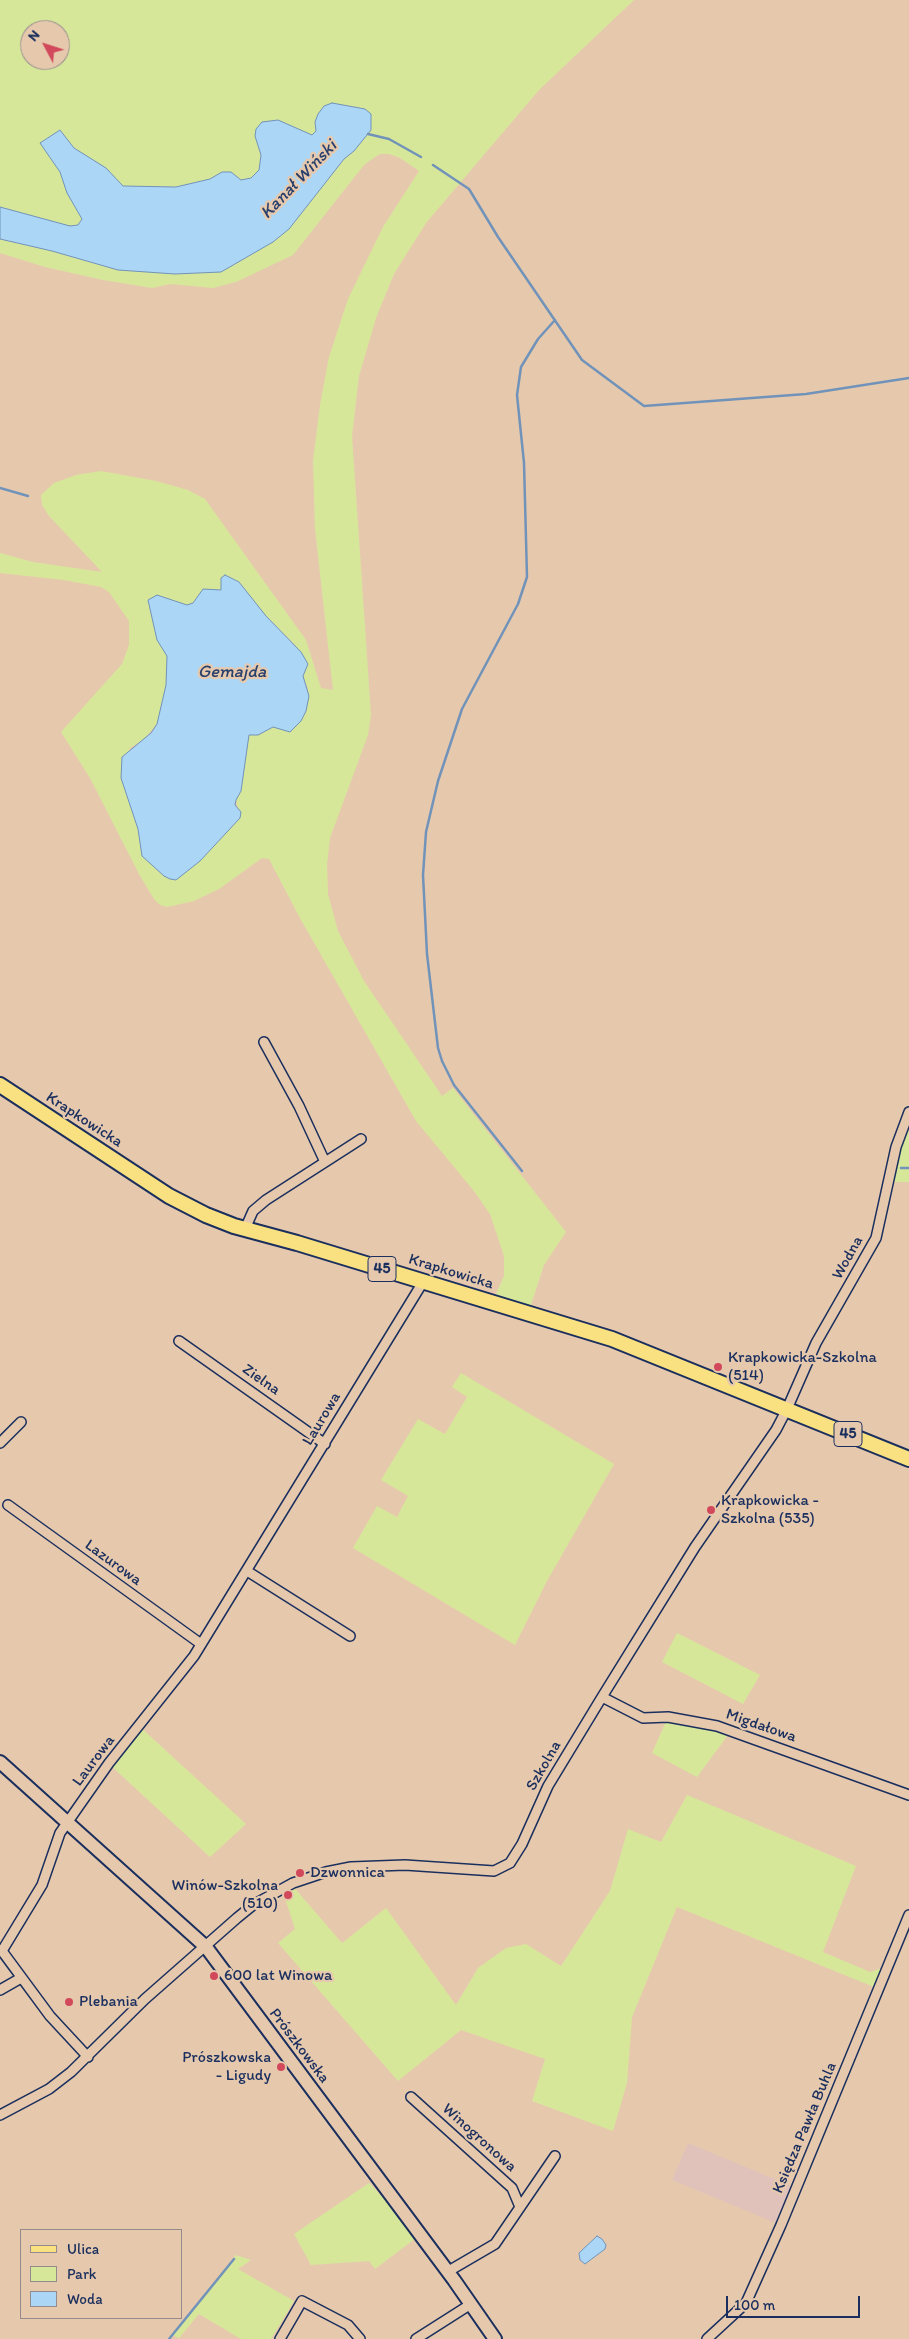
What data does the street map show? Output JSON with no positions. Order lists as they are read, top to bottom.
{
  "streets": {
    "main road": ["Krapkowicka", "45", "Prószkowska"],
    "street": [
      "Wodna",
      "Zielna",
      "Laurowa",
      "Lazurowa",
      "Migdałowa",
      "Szkolna",
      "Księdza Pawła Buhla",
      "Winogronowa"
    ]
  },
  "crossings": [
    ["Krapkowicka", "Wodna"],
    ["Krapkowicka", "Laurowa"],
    ["Krapkowicka", "Szkolna"],
    ["Wodna", "Szkolna"],
    ["Zielna", "Laurowa"],
    ["Laurowa", "Lazurowa"],
    ["Laurowa", "Prószkowska"],
    ["Migdałowa", "Szkolna"],
    ["Szkolna", "Prószkowska"]
  ],
  "water": ["Kanał Wiński", "Gemajda"],
  "places": [
    "Krapkowicka-Szkolna (514)",
    "Krapkowicka - Szkolna (535)",
    "Dzwonnica",
    "Winów-Szkolna (510)",
    "600 lat Winowa",
    "Plebania",
    "Prószkowska - Ligudy"
  ],
  "legend": ["Ulica", "Park", "Woda"],
  "scale_bar": "100 m",
  "north": "top left"
}
